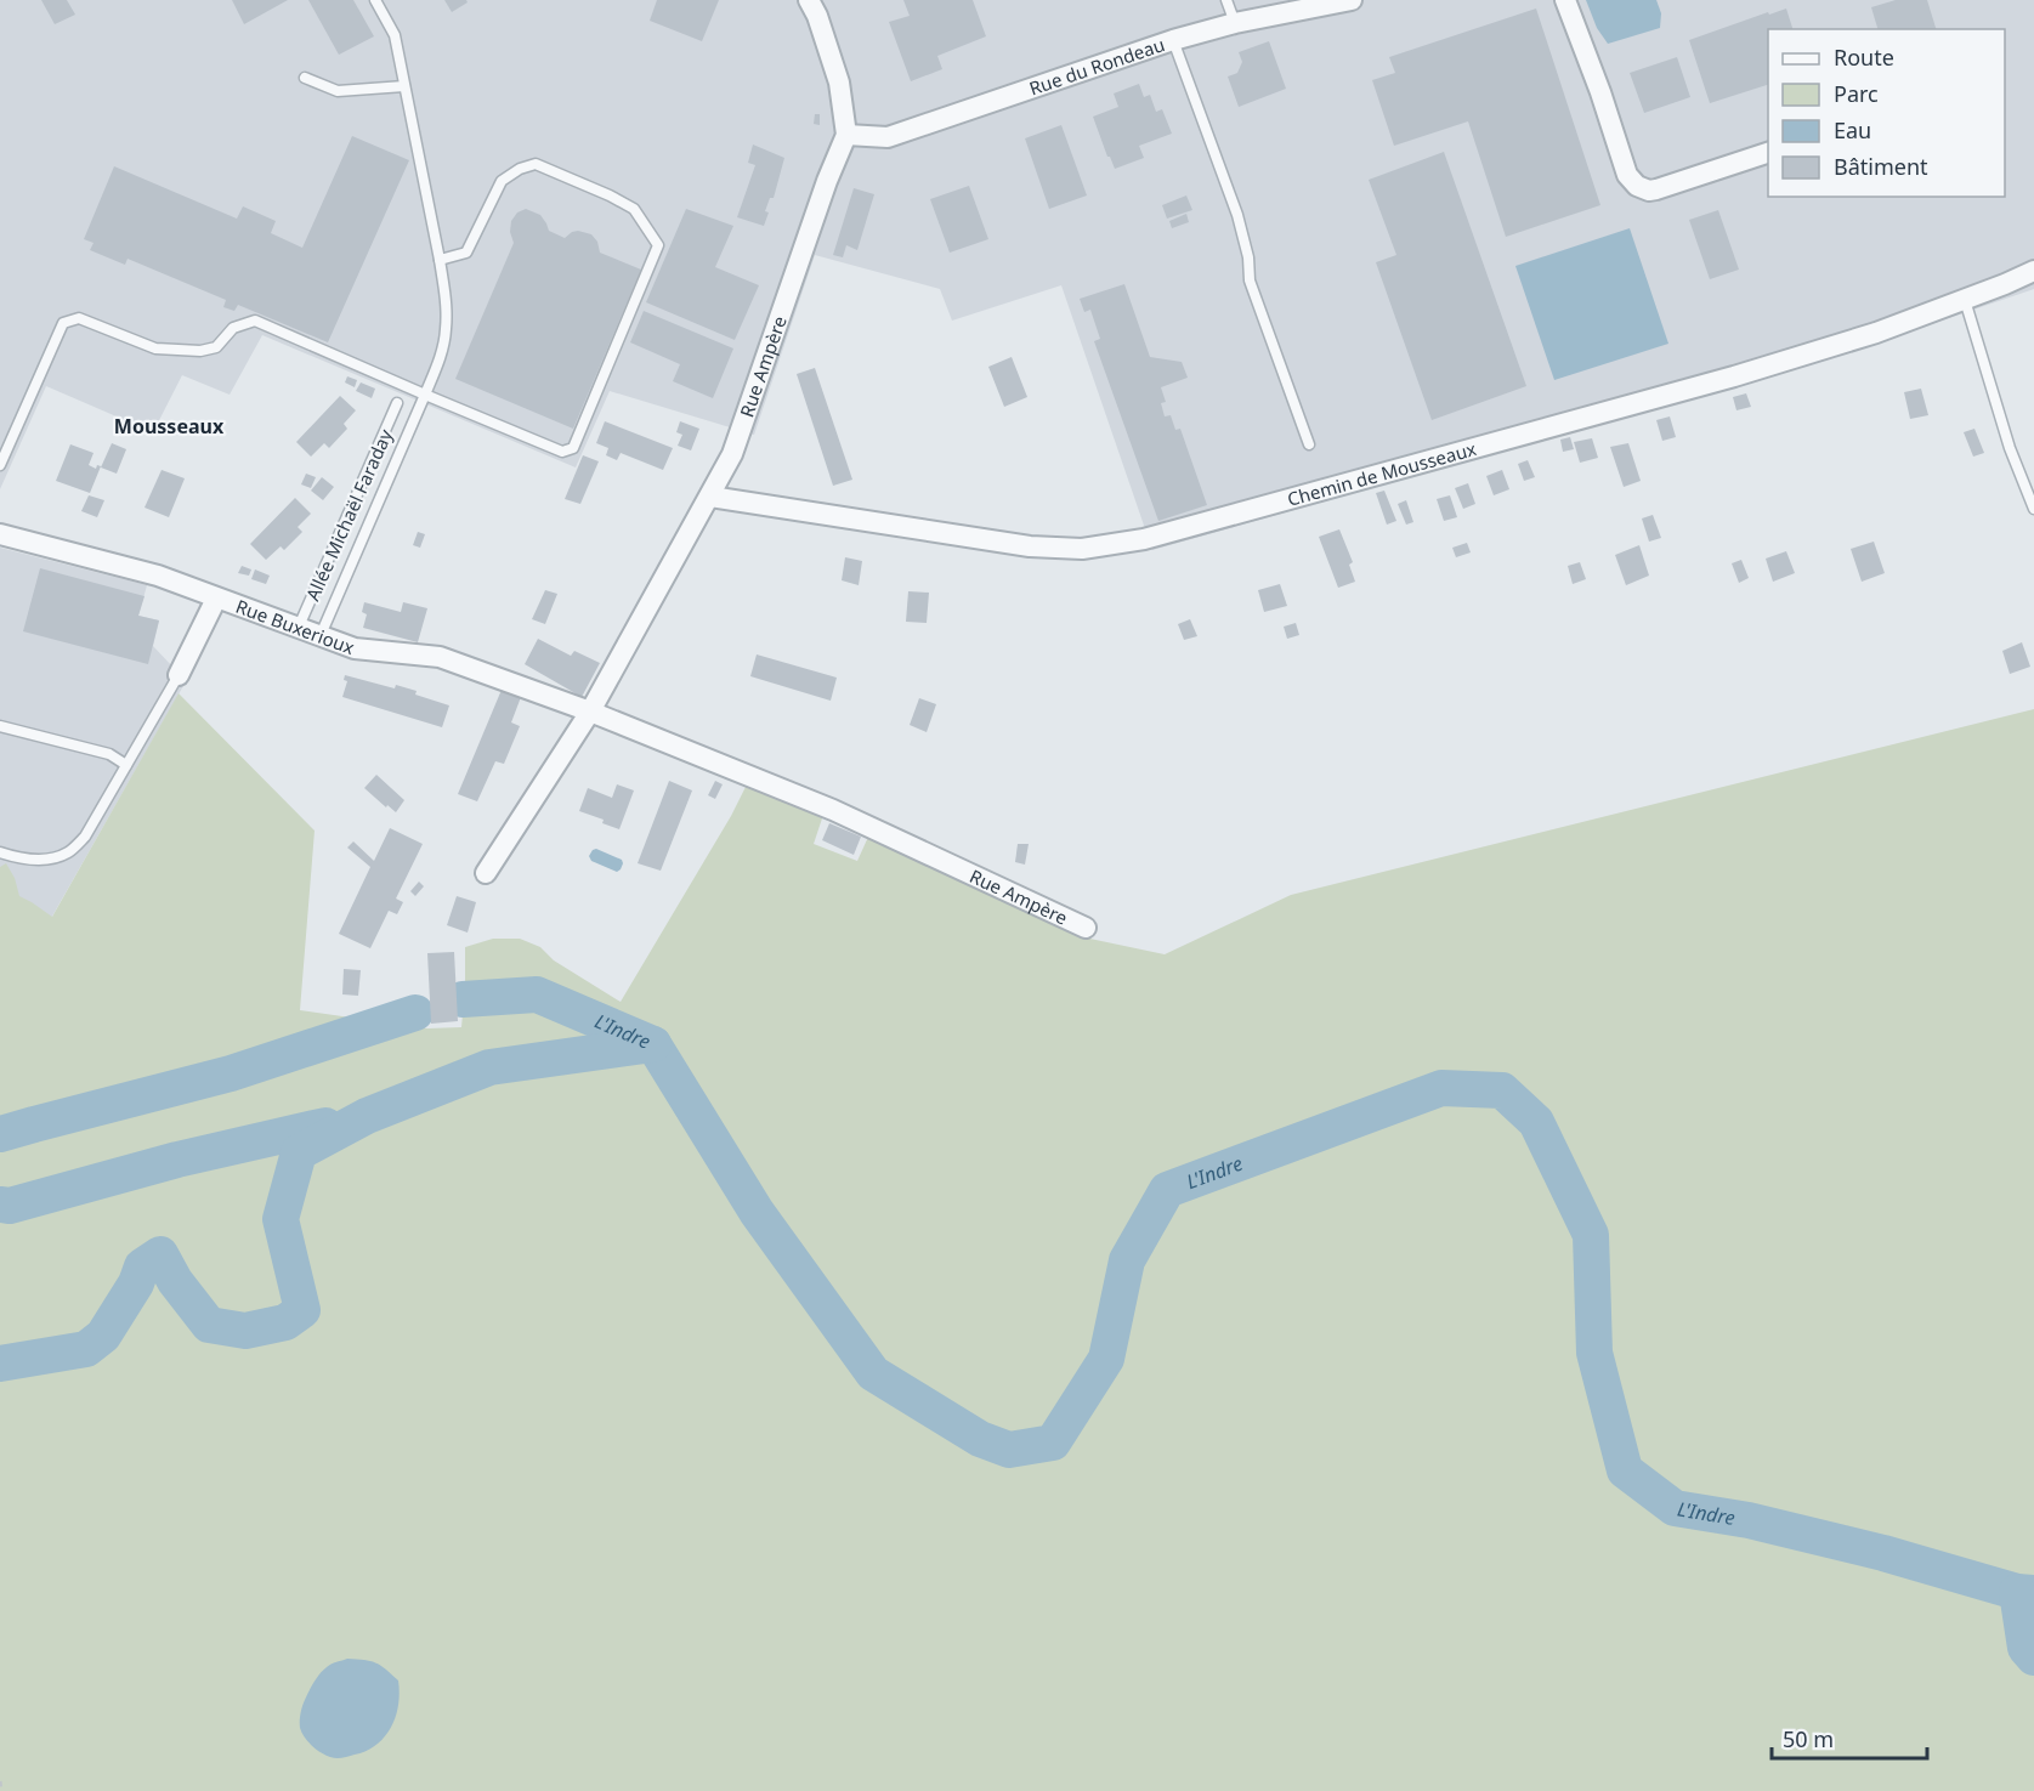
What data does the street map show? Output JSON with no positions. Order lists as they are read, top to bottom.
{
  "streets": {
    "street": [
      "Rue du Rondeau",
      "Rue Ampère",
      "Chemin de Mousseaux",
      "Rue Buxerioux"
    ],
    "lane": ["Allée Michaël Faraday"]
  },
  "crossings": [
    ["Rue du Rondeau", "Rue Ampère"],
    ["Rue Ampère", "Chemin de Mousseaux"],
    ["Rue Ampère", "Rue Buxerioux"],
    ["Allée Michaël Faraday", "Rue Buxerioux"]
  ],
  "districts": ["Mousseaux"],
  "water": ["L'Indre"],
  "legend": [
    "Route",
    "Parc",
    "Eau",
    "Bâtiment"
  ],
  "scale_bar": "50 m"
}
